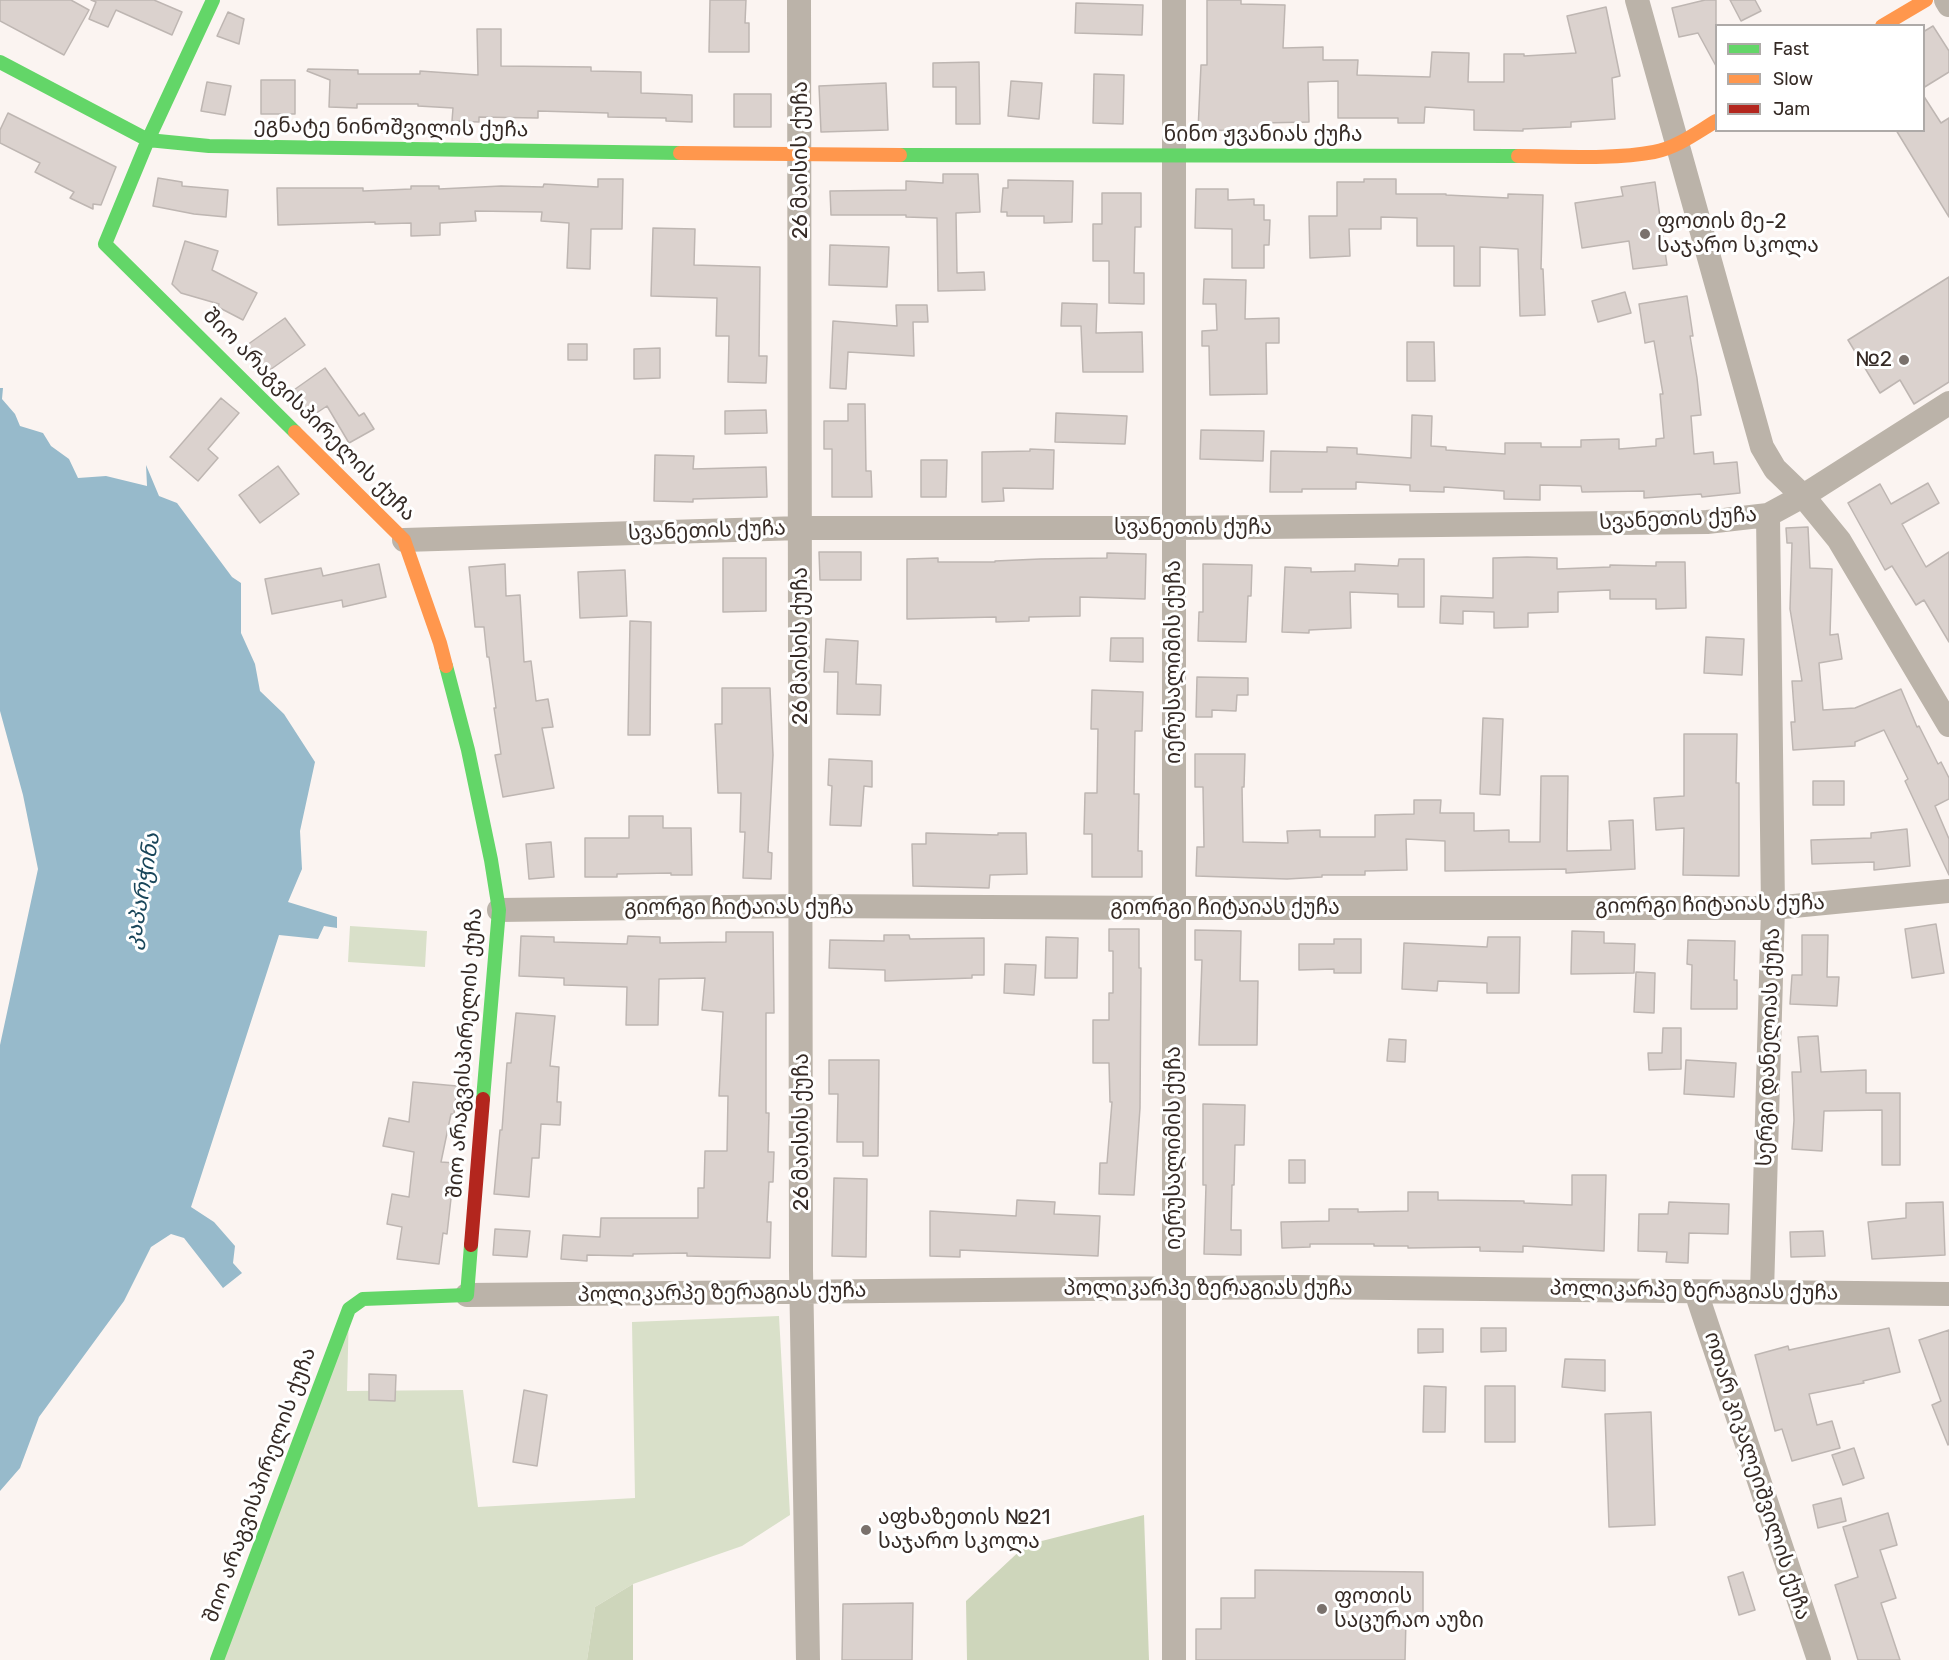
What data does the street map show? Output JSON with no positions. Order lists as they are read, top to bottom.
{
  "streets": {
    "street": [
      "ეგნატე ნინოშვილის ქუჩა",
      "ნინო ჟვანიას ქუჩა",
      "26 მაისის ქუჩა",
      "შიო არაგვისპირელის ქუჩა",
      "სვანეთის ქუჩა",
      "იერუსალიმის ქუჩა",
      "გიორგი ჩიტაიას ქუჩა",
      "სერგი დანელიას ქუჩა",
      "პოლიკარპე ზერაგიას ქუჩა",
      "ოთარ კიკალეიშვილის ქუჩა"
    ]
  },
  "crossings": [
    ["ეგნატე ნინოშვილის ქუჩა", "ნინო ჟვანიას ქუჩა"],
    ["ეგნატე ნინოშვილის ქუჩა", "26 მაისის ქუჩა"],
    ["ეგნატე ნინოშვილის ქუჩა", "შიო არაგვისპირელის ქუჩა"],
    ["ნინო ჟვანიას ქუჩა", "26 მაისის ქუჩა"],
    ["ნინო ჟვანიას ქუჩა", "იერუსალიმის ქუჩა"],
    ["26 მაისის ქუჩა", "სვანეთის ქუჩა"],
    ["26 მაისის ქუჩა", "გიორგი ჩიტაიას ქუჩა"],
    ["26 მაისის ქუჩა", "პოლიკარპე ზერაგიას ქუჩა"],
    ["შიო არაგვისპირელის ქუჩა", "სვანეთის ქუჩა"],
    ["შიო არაგვისპირელის ქუჩა", "გიორგი ჩიტაიას ქუჩა"],
    ["შიო არაგვისპირელის ქუჩა", "პოლიკარპე ზერაგიას ქუჩა"],
    ["სვანეთის ქუჩა", "იერუსალიმის ქუჩა"],
    ["სვანეთის ქუჩა", "სერგი დანელიას ქუჩა"],
    ["იერუსალიმის ქუჩა", "გიორგი ჩიტაიას ქუჩა"],
    ["იერუსალიმის ქუჩა", "პოლიკარპე ზერაგიას ქუჩა"],
    ["გიორგი ჩიტაიას ქუჩა", "სერგი დანელიას ქუჩა"],
    ["სერგი დანელიას ქუჩა", "პოლიკარპე ზერაგიას ქუჩა"],
    ["პოლიკარპე ზერაგიას ქუჩა", "ოთარ კიკალეიშვილის ქუჩა"]
  ],
  "water": ["კაპარჭინა"],
  "places": [
    "ფოთის მე-2 საჯარო სკოლა",
    "№2",
    "აფხაზეთის №21 საჯარო სკოლა",
    "ფოთის საცურაო აუზი"
  ],
  "legend": ["Fast", "Slow", "Jam"]
}
